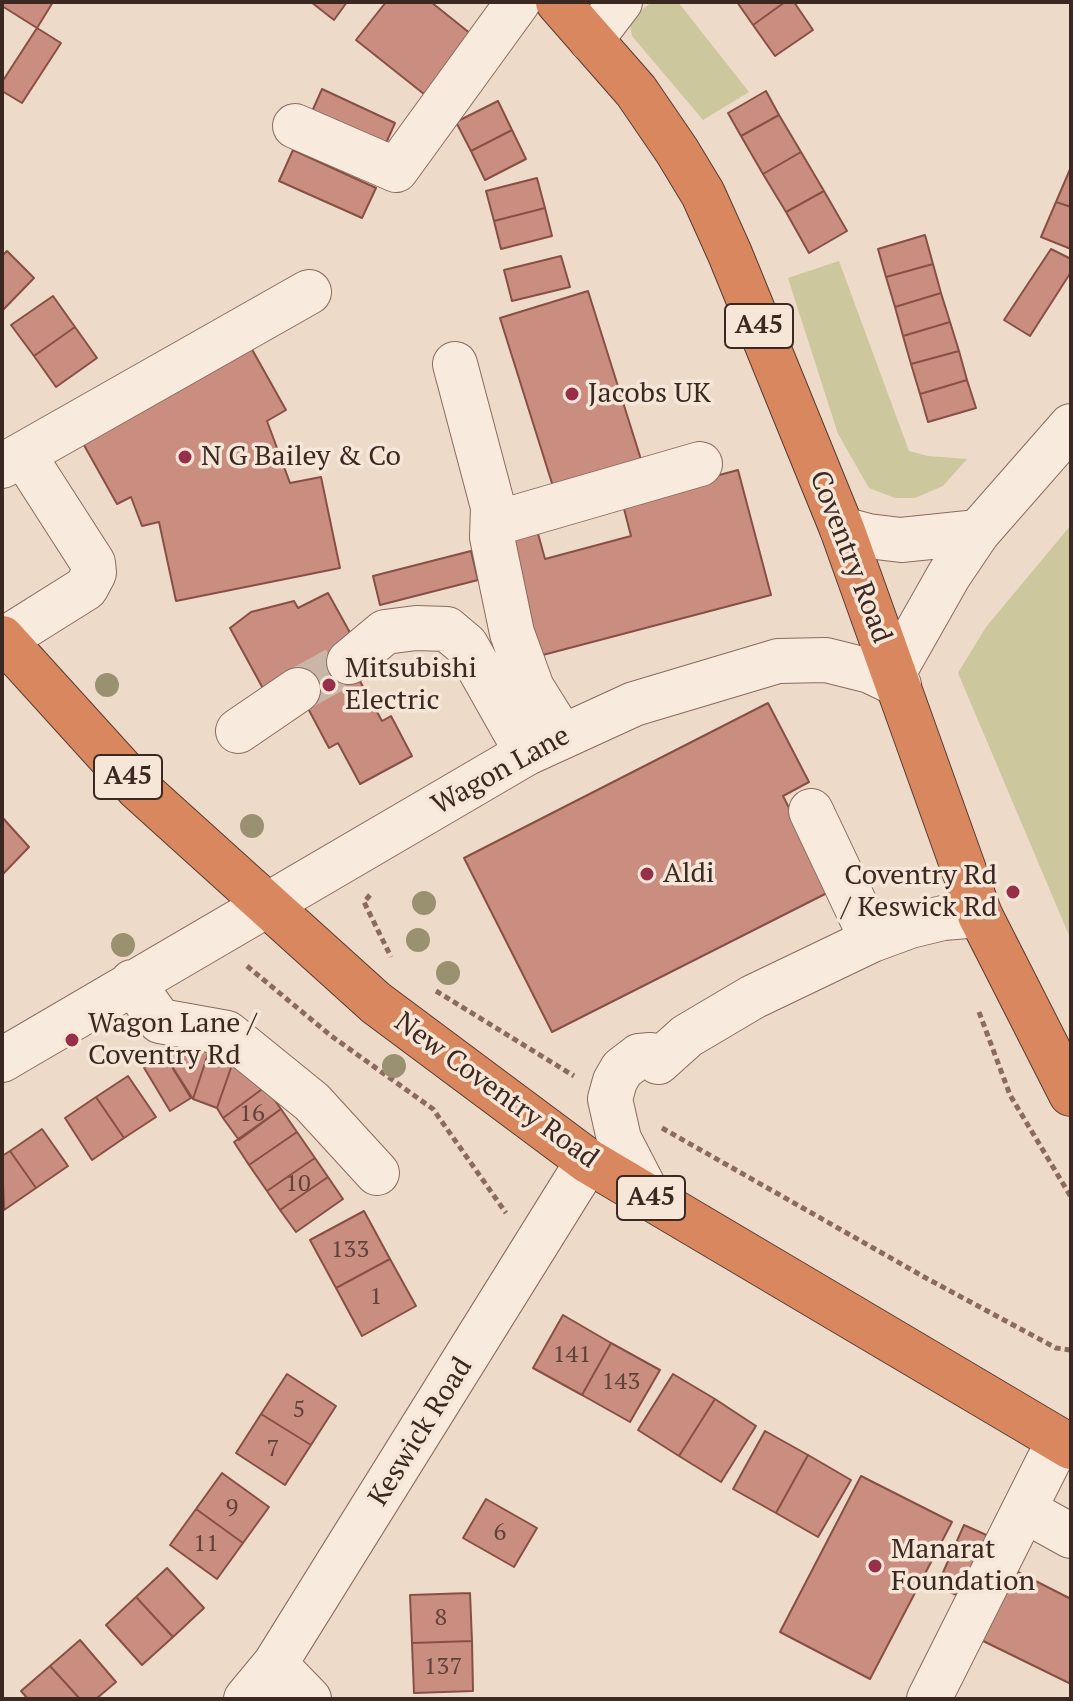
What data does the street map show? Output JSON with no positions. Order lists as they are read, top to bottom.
{
  "streets": {
    "highway": ["A45", "Coventry Road", "New Coventry Road"],
    "street": ["Wagon Lane", "Keswick Road"]
  },
  "crossings": [
    ["Coventry Road", "Wagon Lane"],
    ["Wagon Lane", "New Coventry Road"],
    ["New Coventry Road", "Keswick Road"]
  ],
  "places": [
    "Jacobs UK",
    "N G Bailey & Co",
    "Mitsubishi Electric",
    "Aldi",
    "Coventry Rd / Keswick Rd",
    "Wagon Lane / Coventry Rd",
    "Manarat Foundation"
  ],
  "house_numbers": [
    "16",
    "10",
    "133",
    "1",
    "141",
    "143",
    "5",
    "7",
    "9",
    "6",
    "11",
    "8",
    "137"
  ]
}
